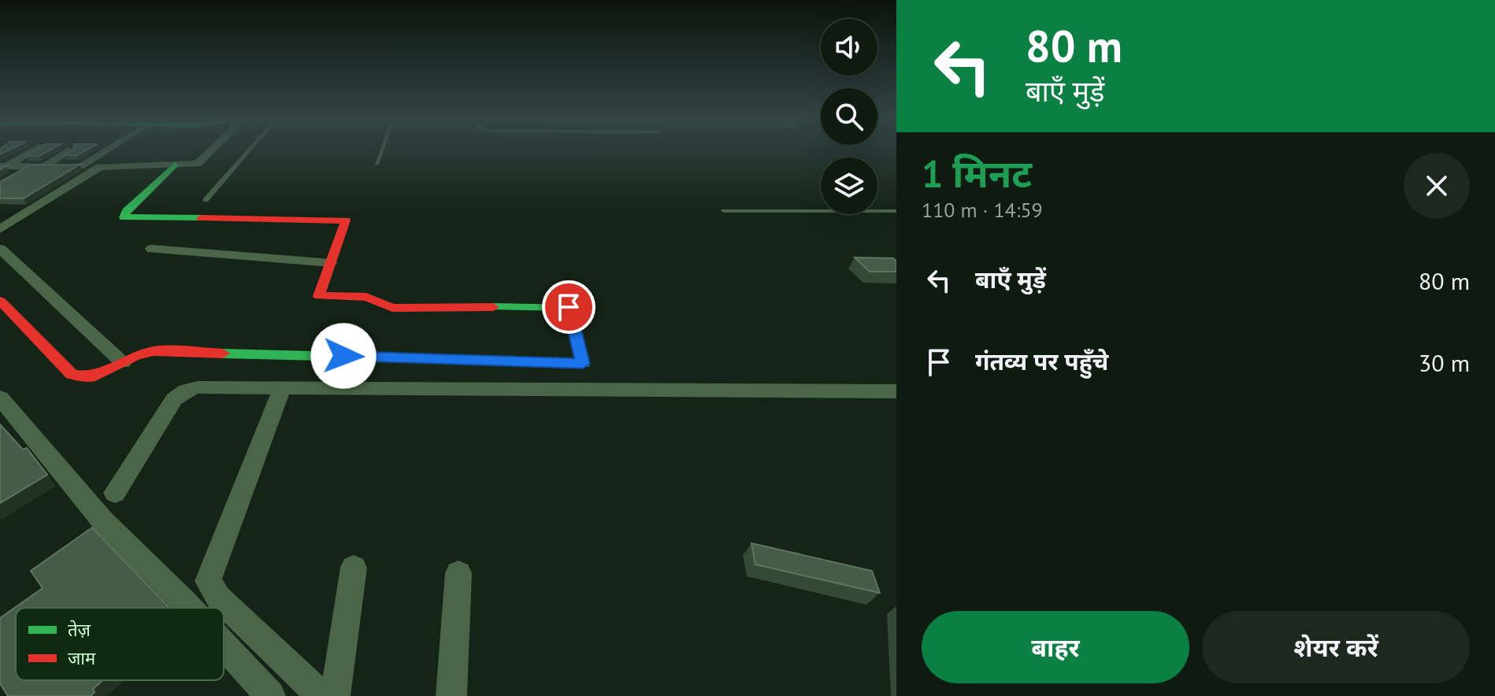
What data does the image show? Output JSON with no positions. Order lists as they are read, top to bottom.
{
  "legend": ["तेज़", "जाम"],
  "page": {
    "turn": ["80 m", "बाएँ मुड़ें"],
    "heading": ["1 मिनट", "110 m · 14:59"],
    "list": [
      {
        "name": "बाएँ मुड़ें",
        "value": "80 m"
      },
      {
        "name": "गंतव्य पर पहुँचे",
        "value": "30 m"
      }
    ],
    "buttons": ["बाहर", "शेयर करें"]
  }
}
